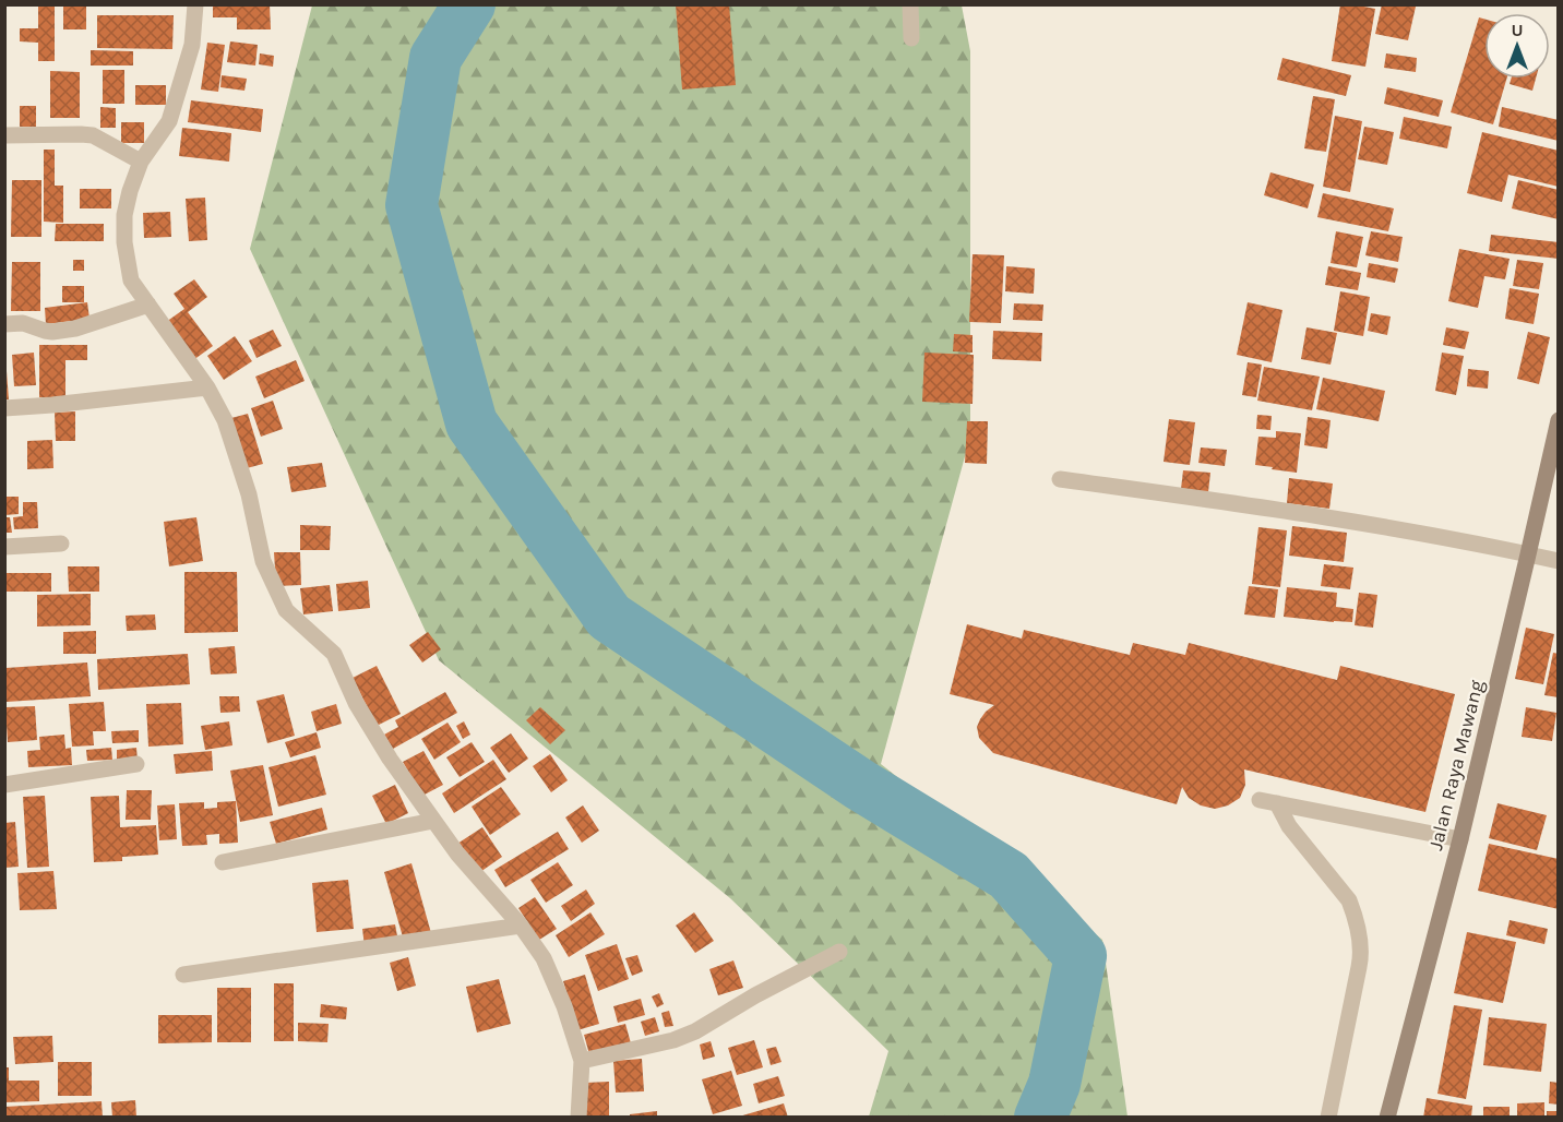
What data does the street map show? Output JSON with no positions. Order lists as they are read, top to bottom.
{
  "streets": {
    "main road": ["Jalan Raya Mawang"]
  },
  "north": "top"
}
